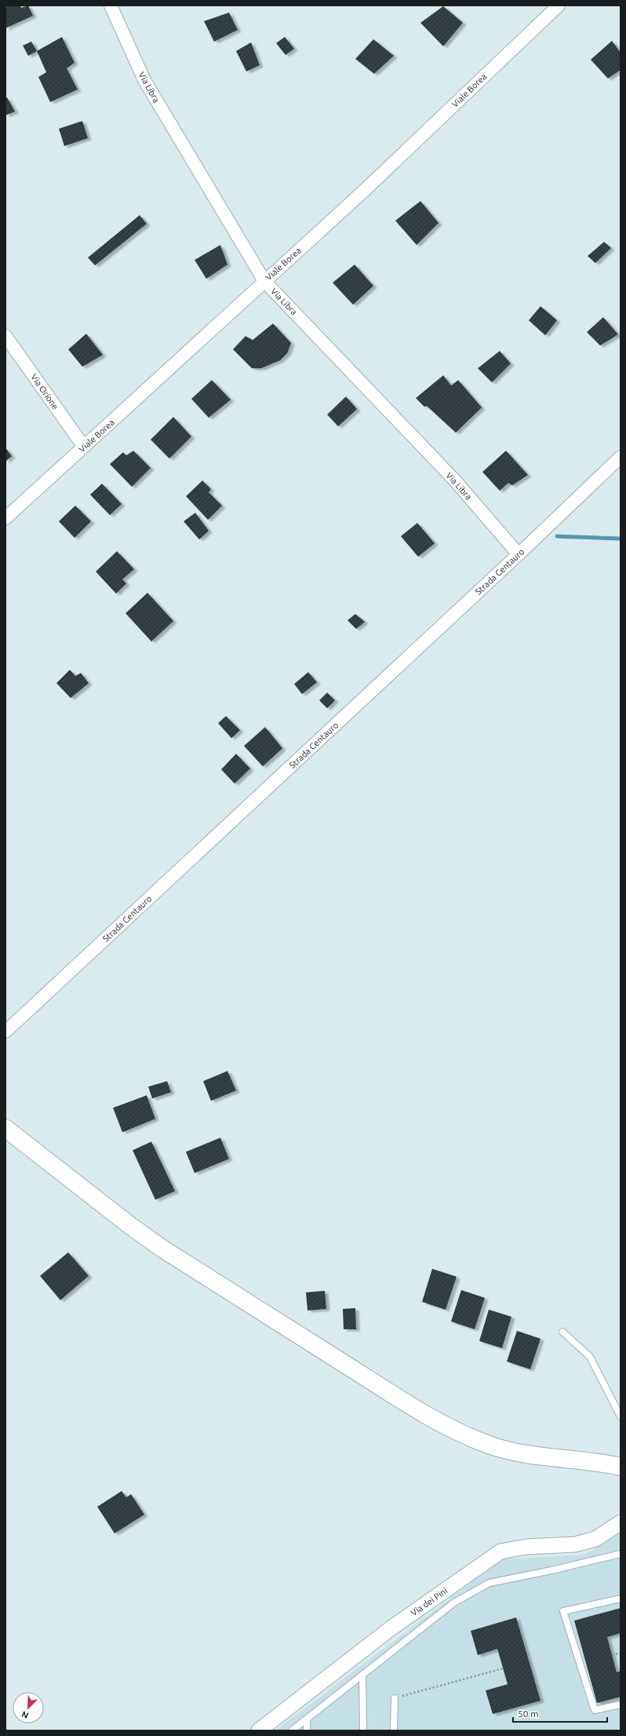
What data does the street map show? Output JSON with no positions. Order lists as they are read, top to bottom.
{
  "streets": {
    "street": [
      "Via Libra",
      "Viale Borea",
      "Via Orione",
      "Strada Centauro",
      "Via dei Pini"
    ]
  },
  "crossings": [
    ["Via Libra", "Viale Borea"],
    ["Via Libra", "Strada Centauro"],
    ["Viale Borea", "Via Orione"]
  ],
  "scale_bar": "50 m",
  "north": "bottom left"
}
